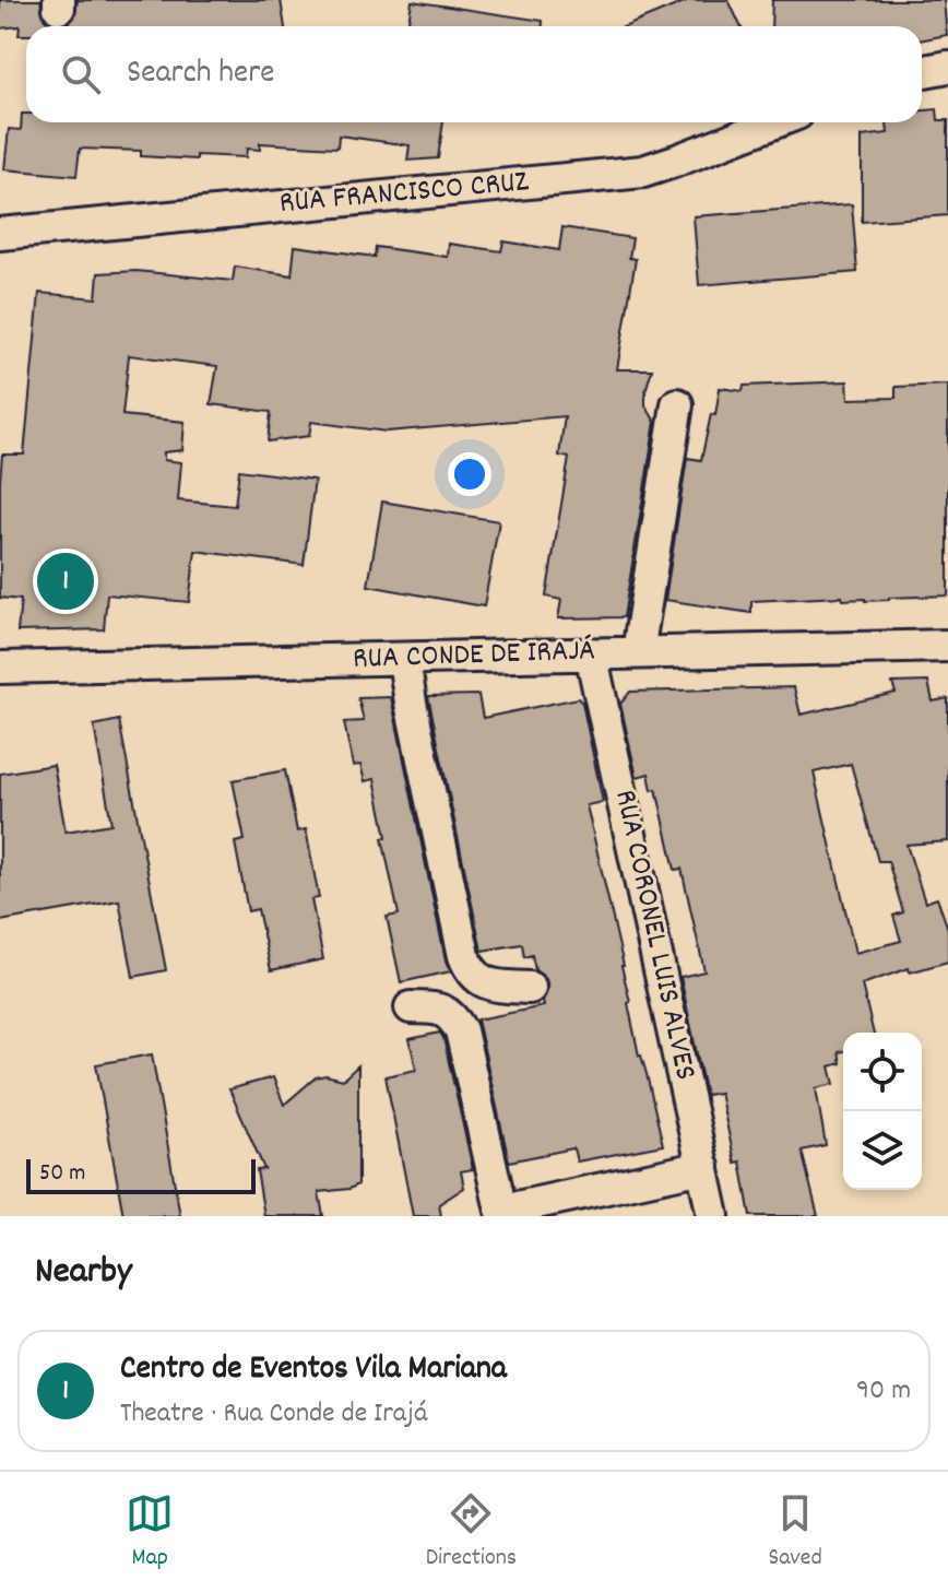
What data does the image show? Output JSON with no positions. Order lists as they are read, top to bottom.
{
  "streets": {
    "street": ["RUA FRANCISCO CRUZ", "RUA CONDE DE IRAJÁ", "RUA CORONEL LUIS ALVES"]
  },
  "crossings": [
    ["RUA CONDE DE IRAJÁ", "RUA CORONEL LUIS ALVES"]
  ],
  "scale_bar": "50 m",
  "page": {
    "search": "Search here",
    "pins": "1",
    "scale": "50 m",
    "heading": "Nearby",
    "list": [
      {
        "mark": "1",
        "name": "Centro de Eventos Vila Mariana",
        "note": "Theatre · Rua Conde de Irajá",
        "value": "90 m"
      }
    ],
    "nav": ["Map", "Directions", "Saved"]
  }
}
